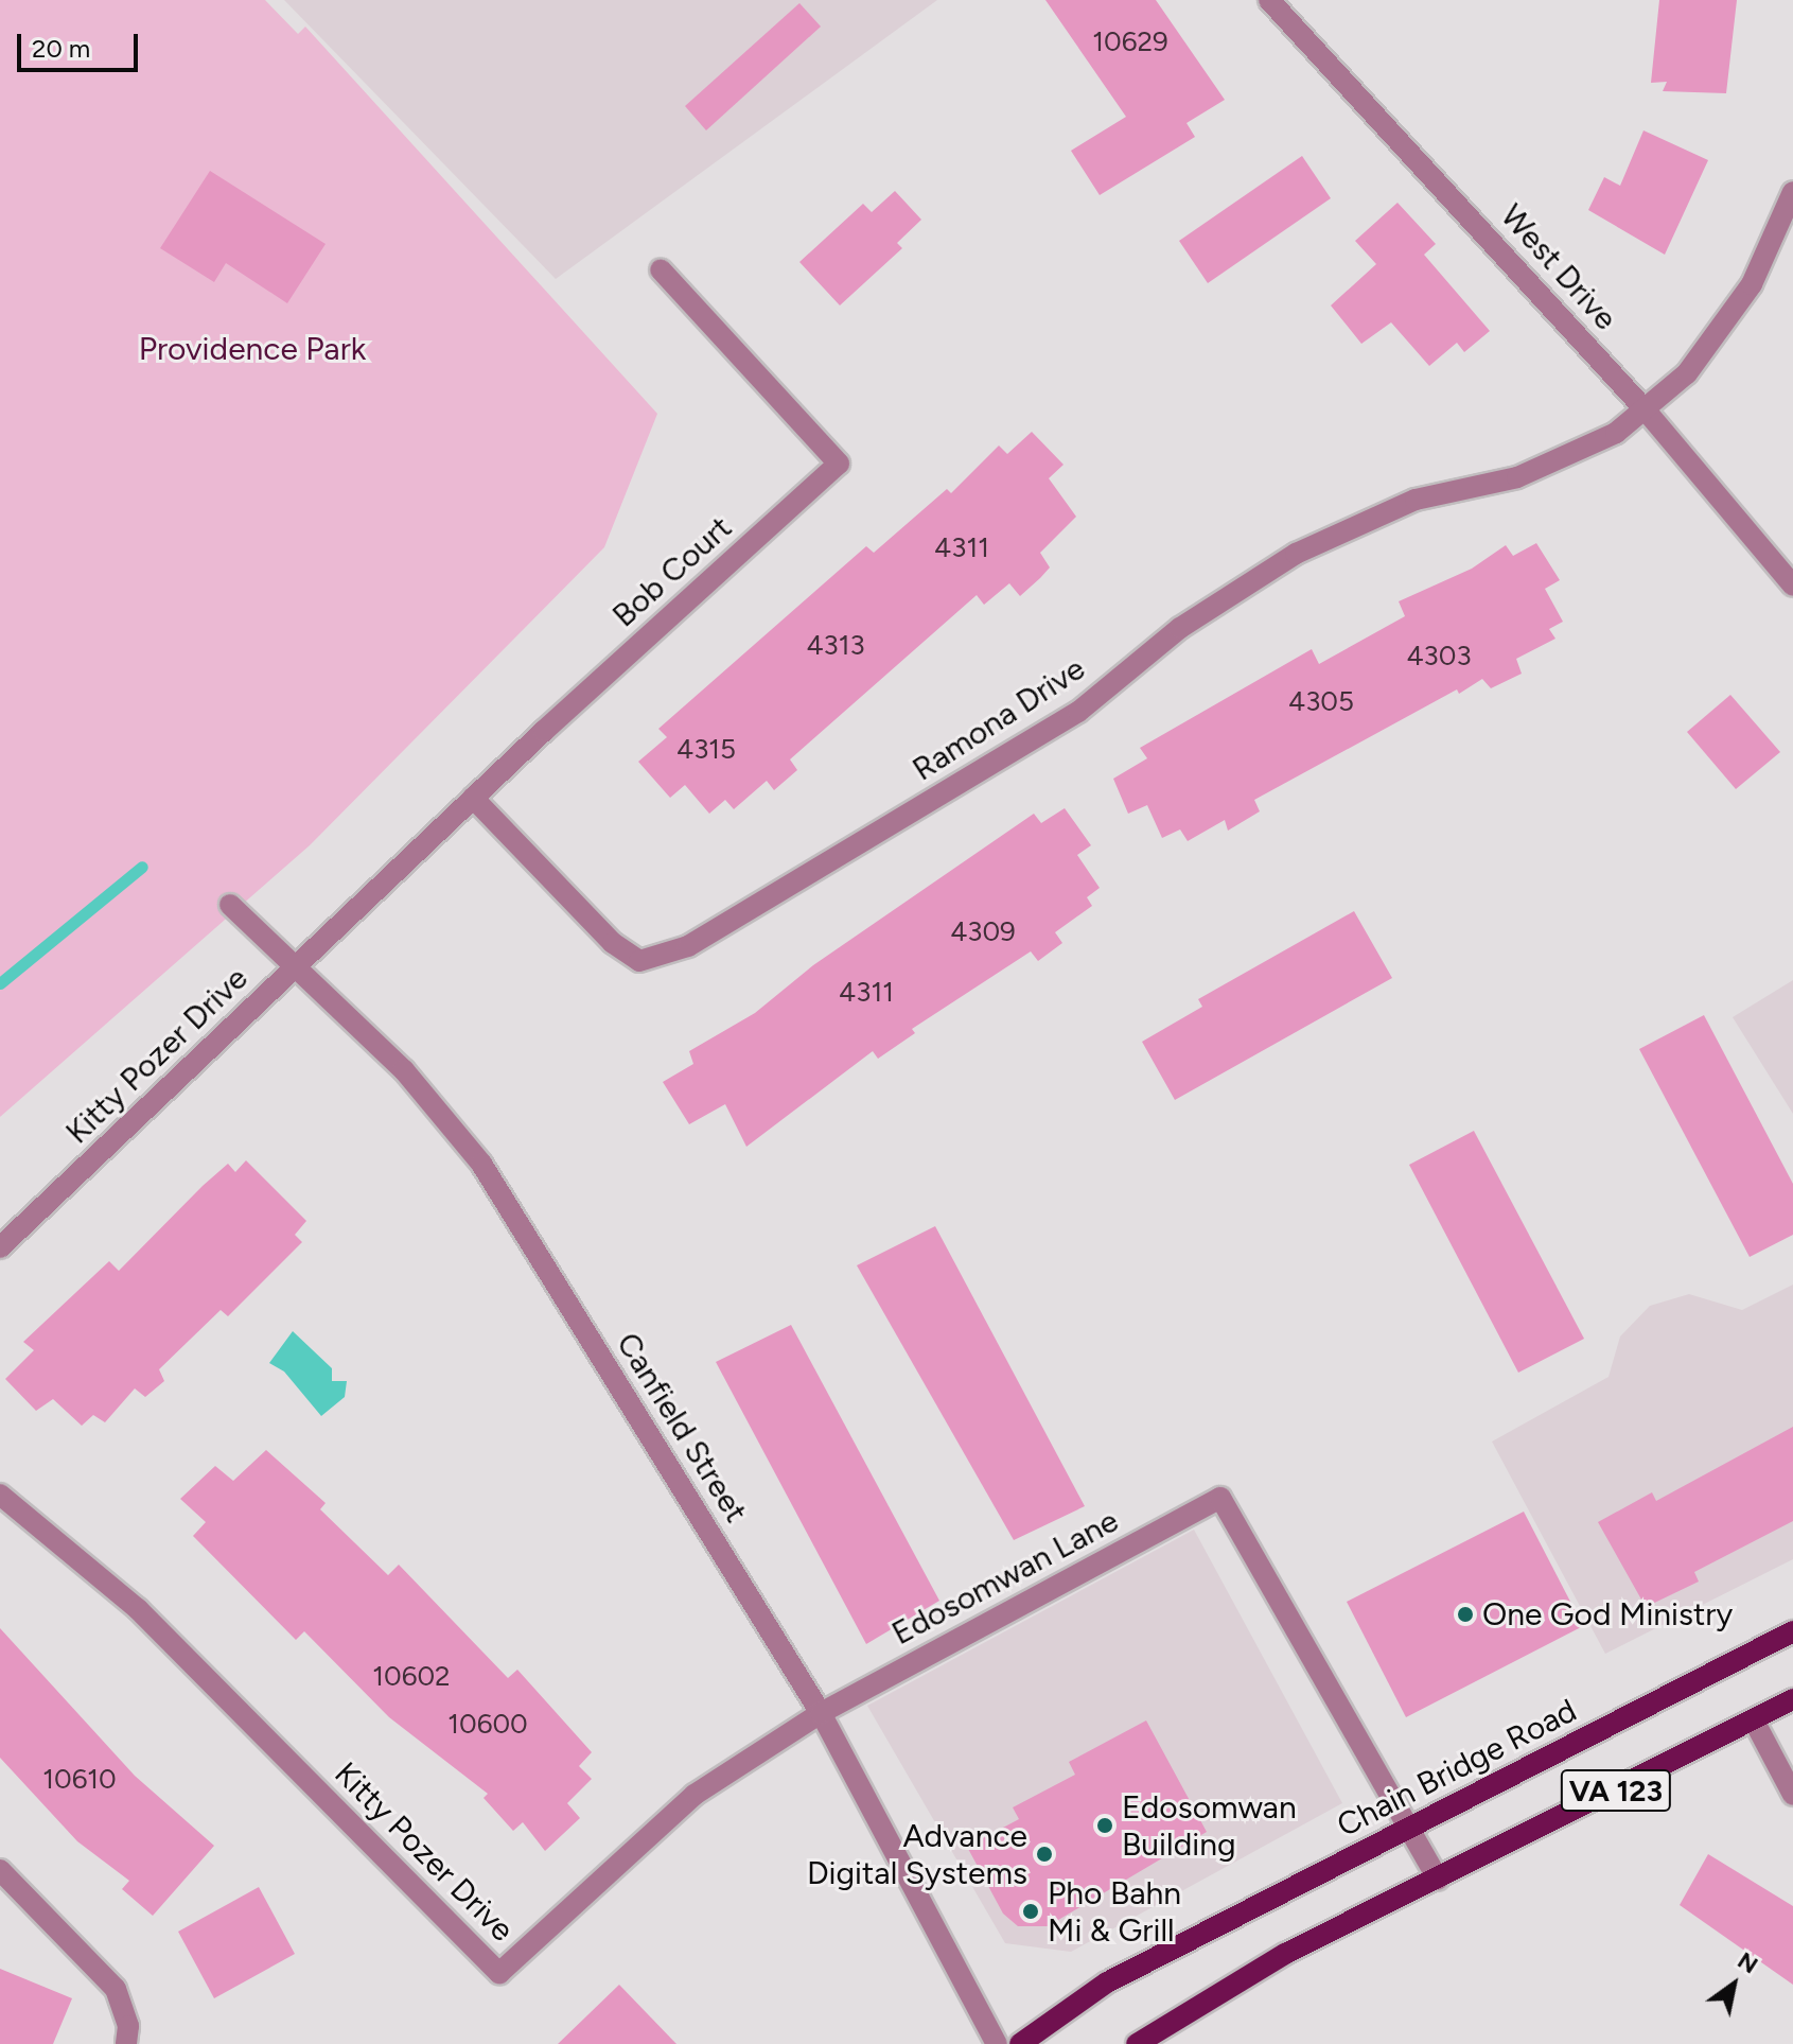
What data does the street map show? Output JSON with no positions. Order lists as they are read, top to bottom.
{
  "streets": {
    "main road": ["Chain Bridge Road", "VA 123"],
    "street": [
      "West Drive",
      "Bob Court",
      "Ramona Drive",
      "Kitty Pozer Drive",
      "Canfield Street",
      "Edosomwan Lane"
    ]
  },
  "crossings": [
    ["West Drive", "Ramona Drive"],
    ["Bob Court", "Ramona Drive"],
    ["Bob Court", "Kitty Pozer Drive"],
    ["Kitty Pozer Drive", "Canfield Street"],
    ["Kitty Pozer Drive", "Edosomwan Lane"],
    ["Canfield Street", "Edosomwan Lane"],
    ["Edosomwan Lane", "Chain Bridge Road"]
  ],
  "parks": ["Providence Park"],
  "places": [
    "One God Ministry",
    "Edosomwan Building",
    "Advance Digital Systems",
    "Pho Bahn Mi & Grill"
  ],
  "house_numbers": [
    "10629",
    "4311",
    "4313",
    "4303",
    "4305",
    "4315",
    "4309",
    "4311",
    "10602",
    "10600",
    "10610"
  ],
  "scale_bar": "20 m",
  "north": "top right"
}
